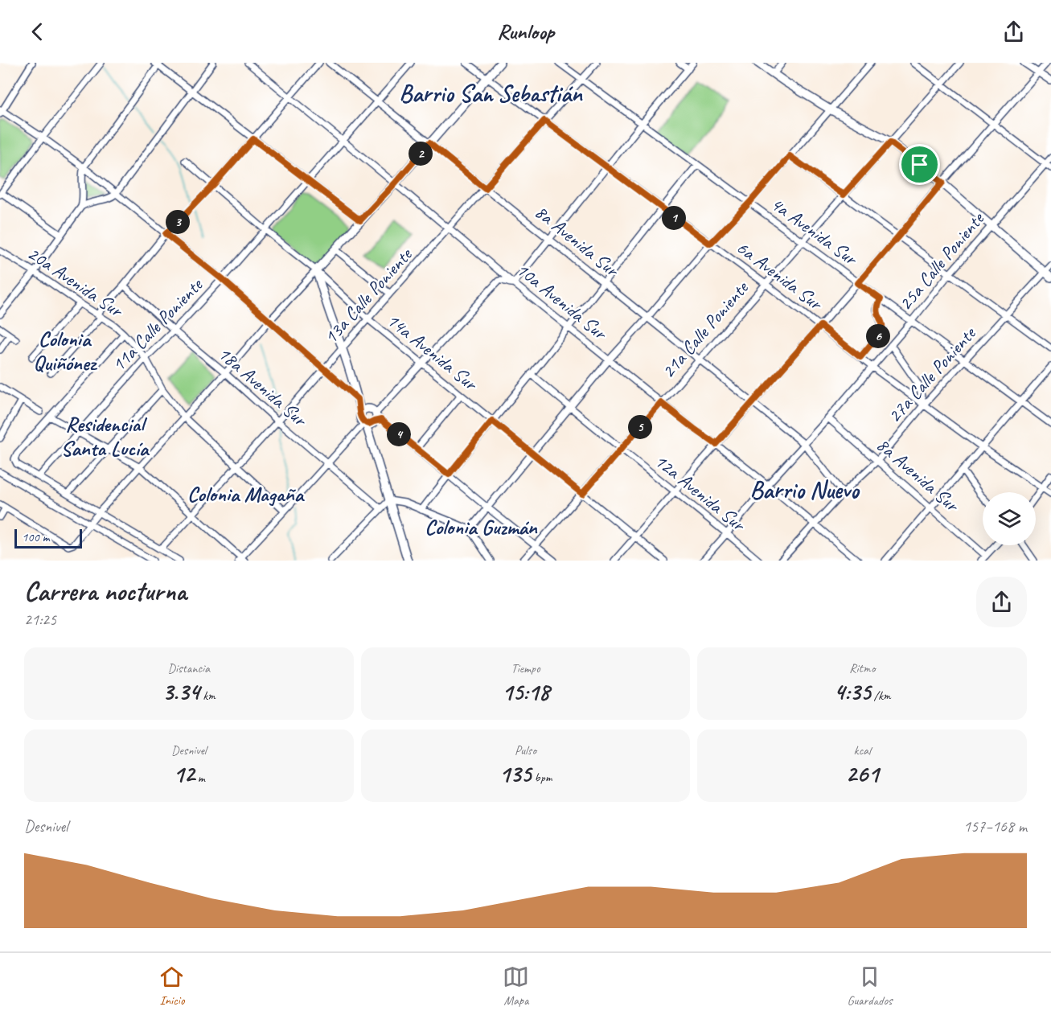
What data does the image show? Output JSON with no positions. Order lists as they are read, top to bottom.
{
  "streets": {
    "street": [
      "4a Avenida Sur",
      "8a Avenida Sur",
      "25a Calle Poniente",
      "6a Avenida Sur",
      "20a Avenida Sur",
      "13a Calle Poniente",
      "10a Avenida Sur",
      "11a Calle Poniente",
      "21a Calle Poniente",
      "14a Avenida Sur",
      "27a Calle Poniente",
      "18a Avenida Sur",
      "12a Avenida Sur"
    ]
  },
  "crossings": [
    ["4a Avenida Sur", "25a Calle Poniente"],
    ["4a Avenida Sur", "13a Calle Poniente"],
    ["4a Avenida Sur", "21a Calle Poniente"],
    ["4a Avenida Sur", "27a Calle Poniente"],
    ["8a Avenida Sur", "25a Calle Poniente"],
    ["8a Avenida Sur", "13a Calle Poniente"],
    ["8a Avenida Sur", "11a Calle Poniente"],
    ["8a Avenida Sur", "21a Calle Poniente"],
    ["8a Avenida Sur", "27a Calle Poniente"],
    ["25a Calle Poniente", "6a Avenida Sur"],
    ["25a Calle Poniente", "10a Avenida Sur"],
    ["25a Calle Poniente", "12a Avenida Sur"],
    ["6a Avenida Sur", "13a Calle Poniente"],
    ["6a Avenida Sur", "21a Calle Poniente"],
    ["6a Avenida Sur", "27a Calle Poniente"],
    ["20a Avenida Sur", "13a Calle Poniente"],
    ["20a Avenida Sur", "11a Calle Poniente"],
    ["13a Calle Poniente", "10a Avenida Sur"],
    ["13a Calle Poniente", "14a Avenida Sur"],
    ["13a Calle Poniente", "18a Avenida Sur"],
    ["10a Avenida Sur", "11a Calle Poniente"],
    ["10a Avenida Sur", "21a Calle Poniente"],
    ["10a Avenida Sur", "27a Calle Poniente"],
    ["11a Calle Poniente", "14a Avenida Sur"],
    ["11a Calle Poniente", "18a Avenida Sur"],
    ["21a Calle Poniente", "14a Avenida Sur"],
    ["21a Calle Poniente", "12a Avenida Sur"]
  ],
  "districts": [
    "Barrio San Sebastián",
    "Colonia Quiñónez",
    "Residencial Santa Lucía",
    "Barrio Nuevo",
    "Colonia Magaña",
    "Colonia Guzmán"
  ],
  "scale_bar": "100 m",
  "page": {
    "header": "Runloop",
    "pins": [
      "2",
      "1",
      "3",
      "6",
      "5",
      "4"
    ],
    "scale": "100 m",
    "heading": ["Carrera nocturna", "21:25"],
    "stats": [
      ["Distancia", "3.34 km"],
      ["Tiempo", "15:18"],
      ["Ritmo", "4:35 /km"],
      ["Desnivel", "12 m"],
      ["Pulso", "135 bpm"],
      ["kcal", "261"]
    ],
    "chart": ["Desnivel", "157–168 m"],
    "tabs": ["Inicio", "Mapa", "Guardados"]
  }
}
